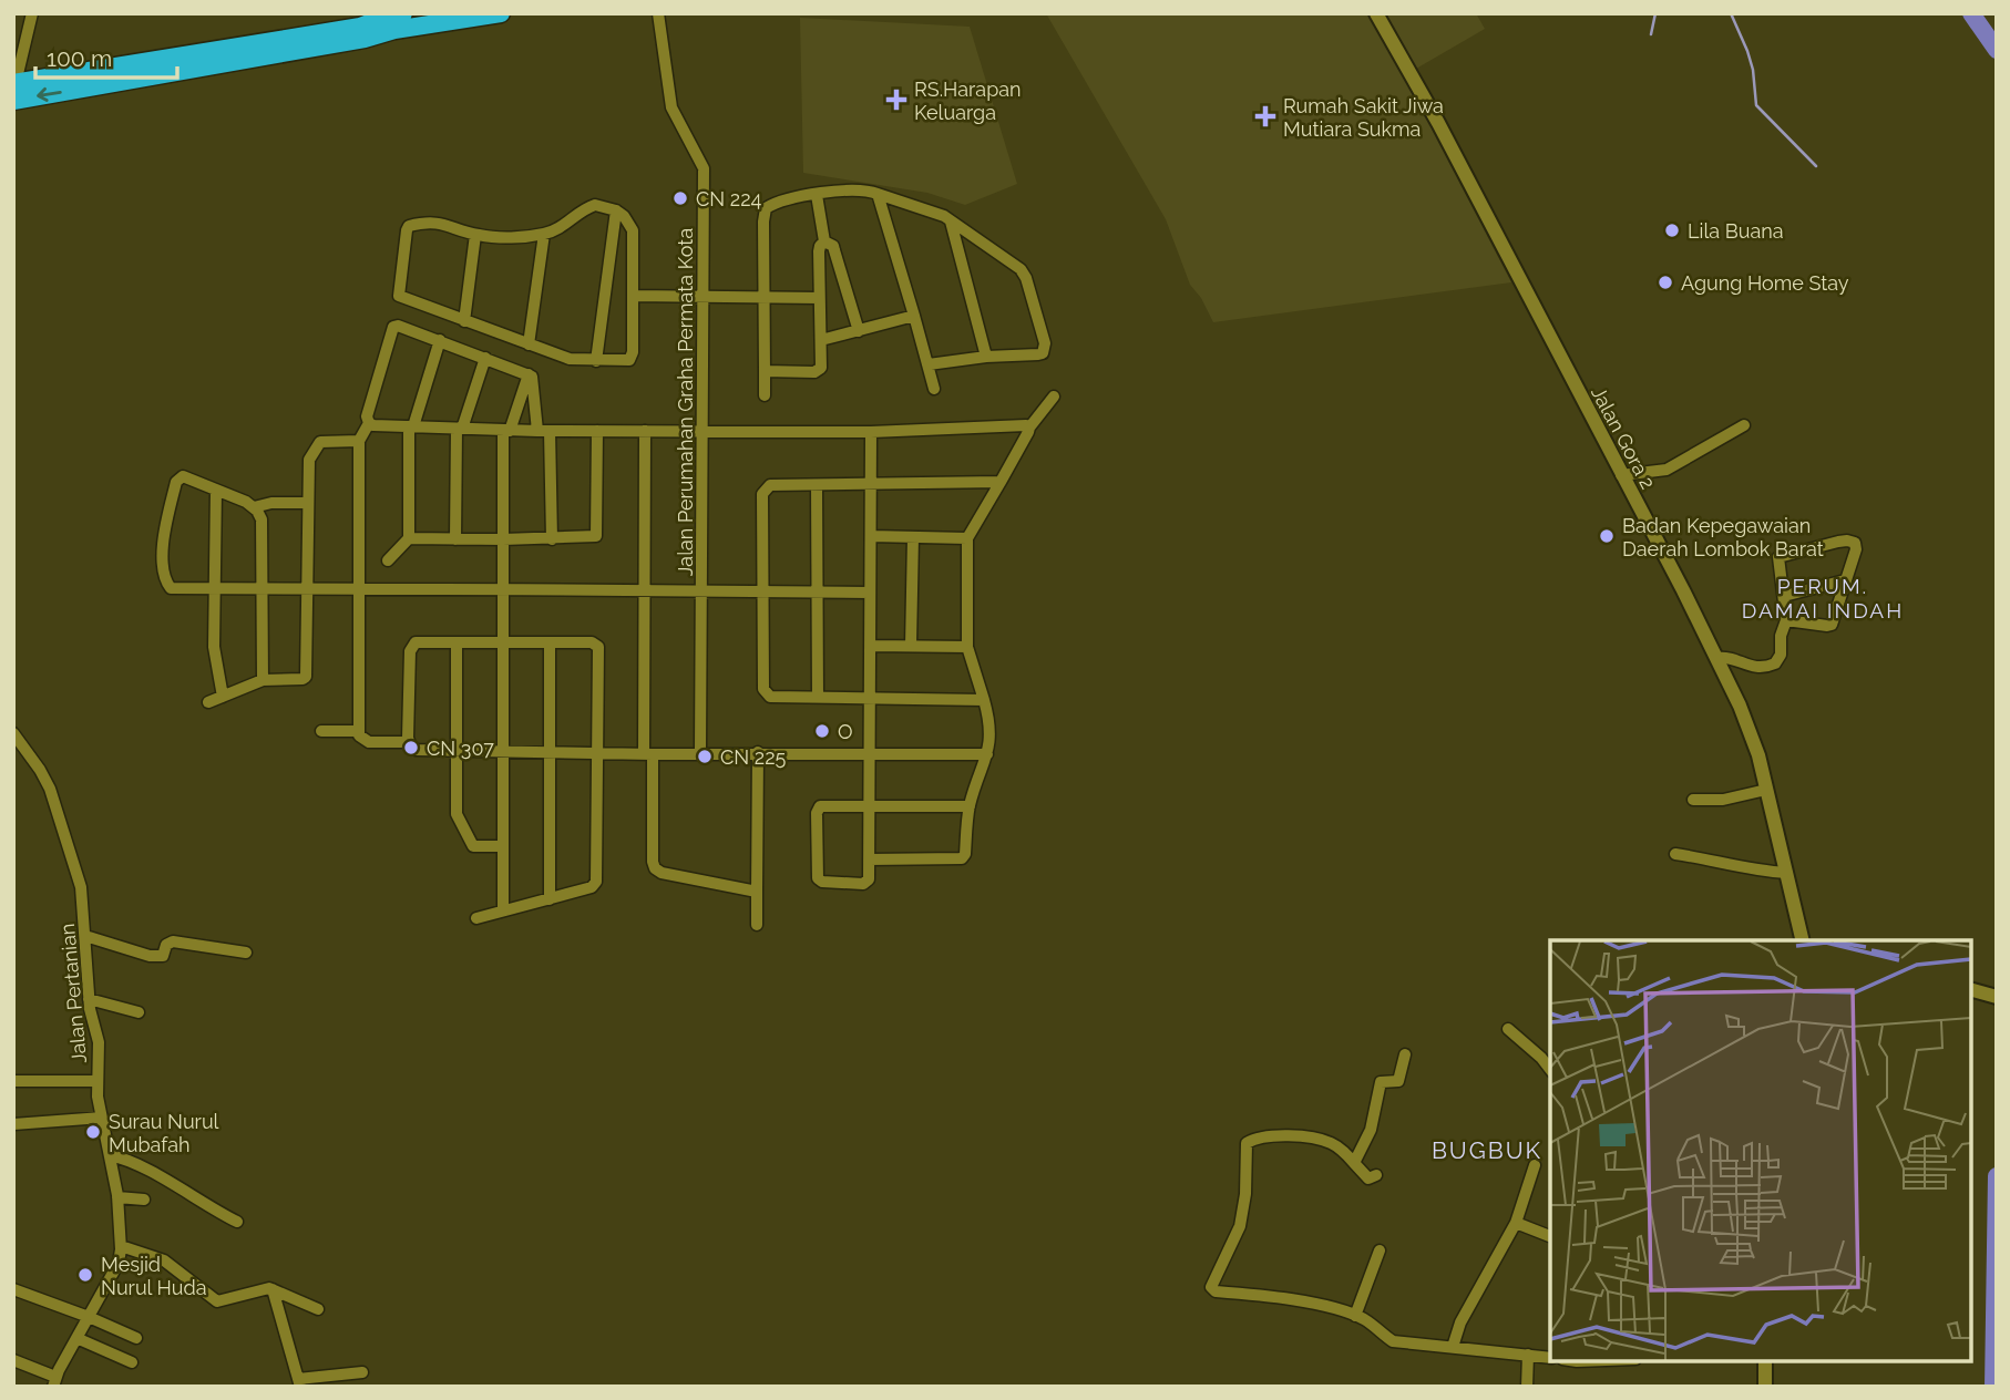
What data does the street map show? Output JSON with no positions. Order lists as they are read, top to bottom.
{
  "streets": {
    "street": ["Jalan Perumahan Graha Permata Kota", "Jalan Gora 2", "Jalan Pertanian"]
  },
  "districts": ["PERUM. DAMAI INDAH", "BUGBUK"],
  "places": {
    "health": ["RS.Harapan Keluarga", "Rumah Sakit Jiwa Mutiara Sukma"],
    "other": [
      "CN 224",
      "Lila Buana",
      "Agung Home Stay",
      "Badan Kepegawaian Daerah Lombok Barat",
      "O",
      "CN 307",
      "CN 225",
      "Surau Nurul Mubafah",
      "Mesjid Nurul Huda"
    ]
  },
  "scale_bar": "100 m"
}
